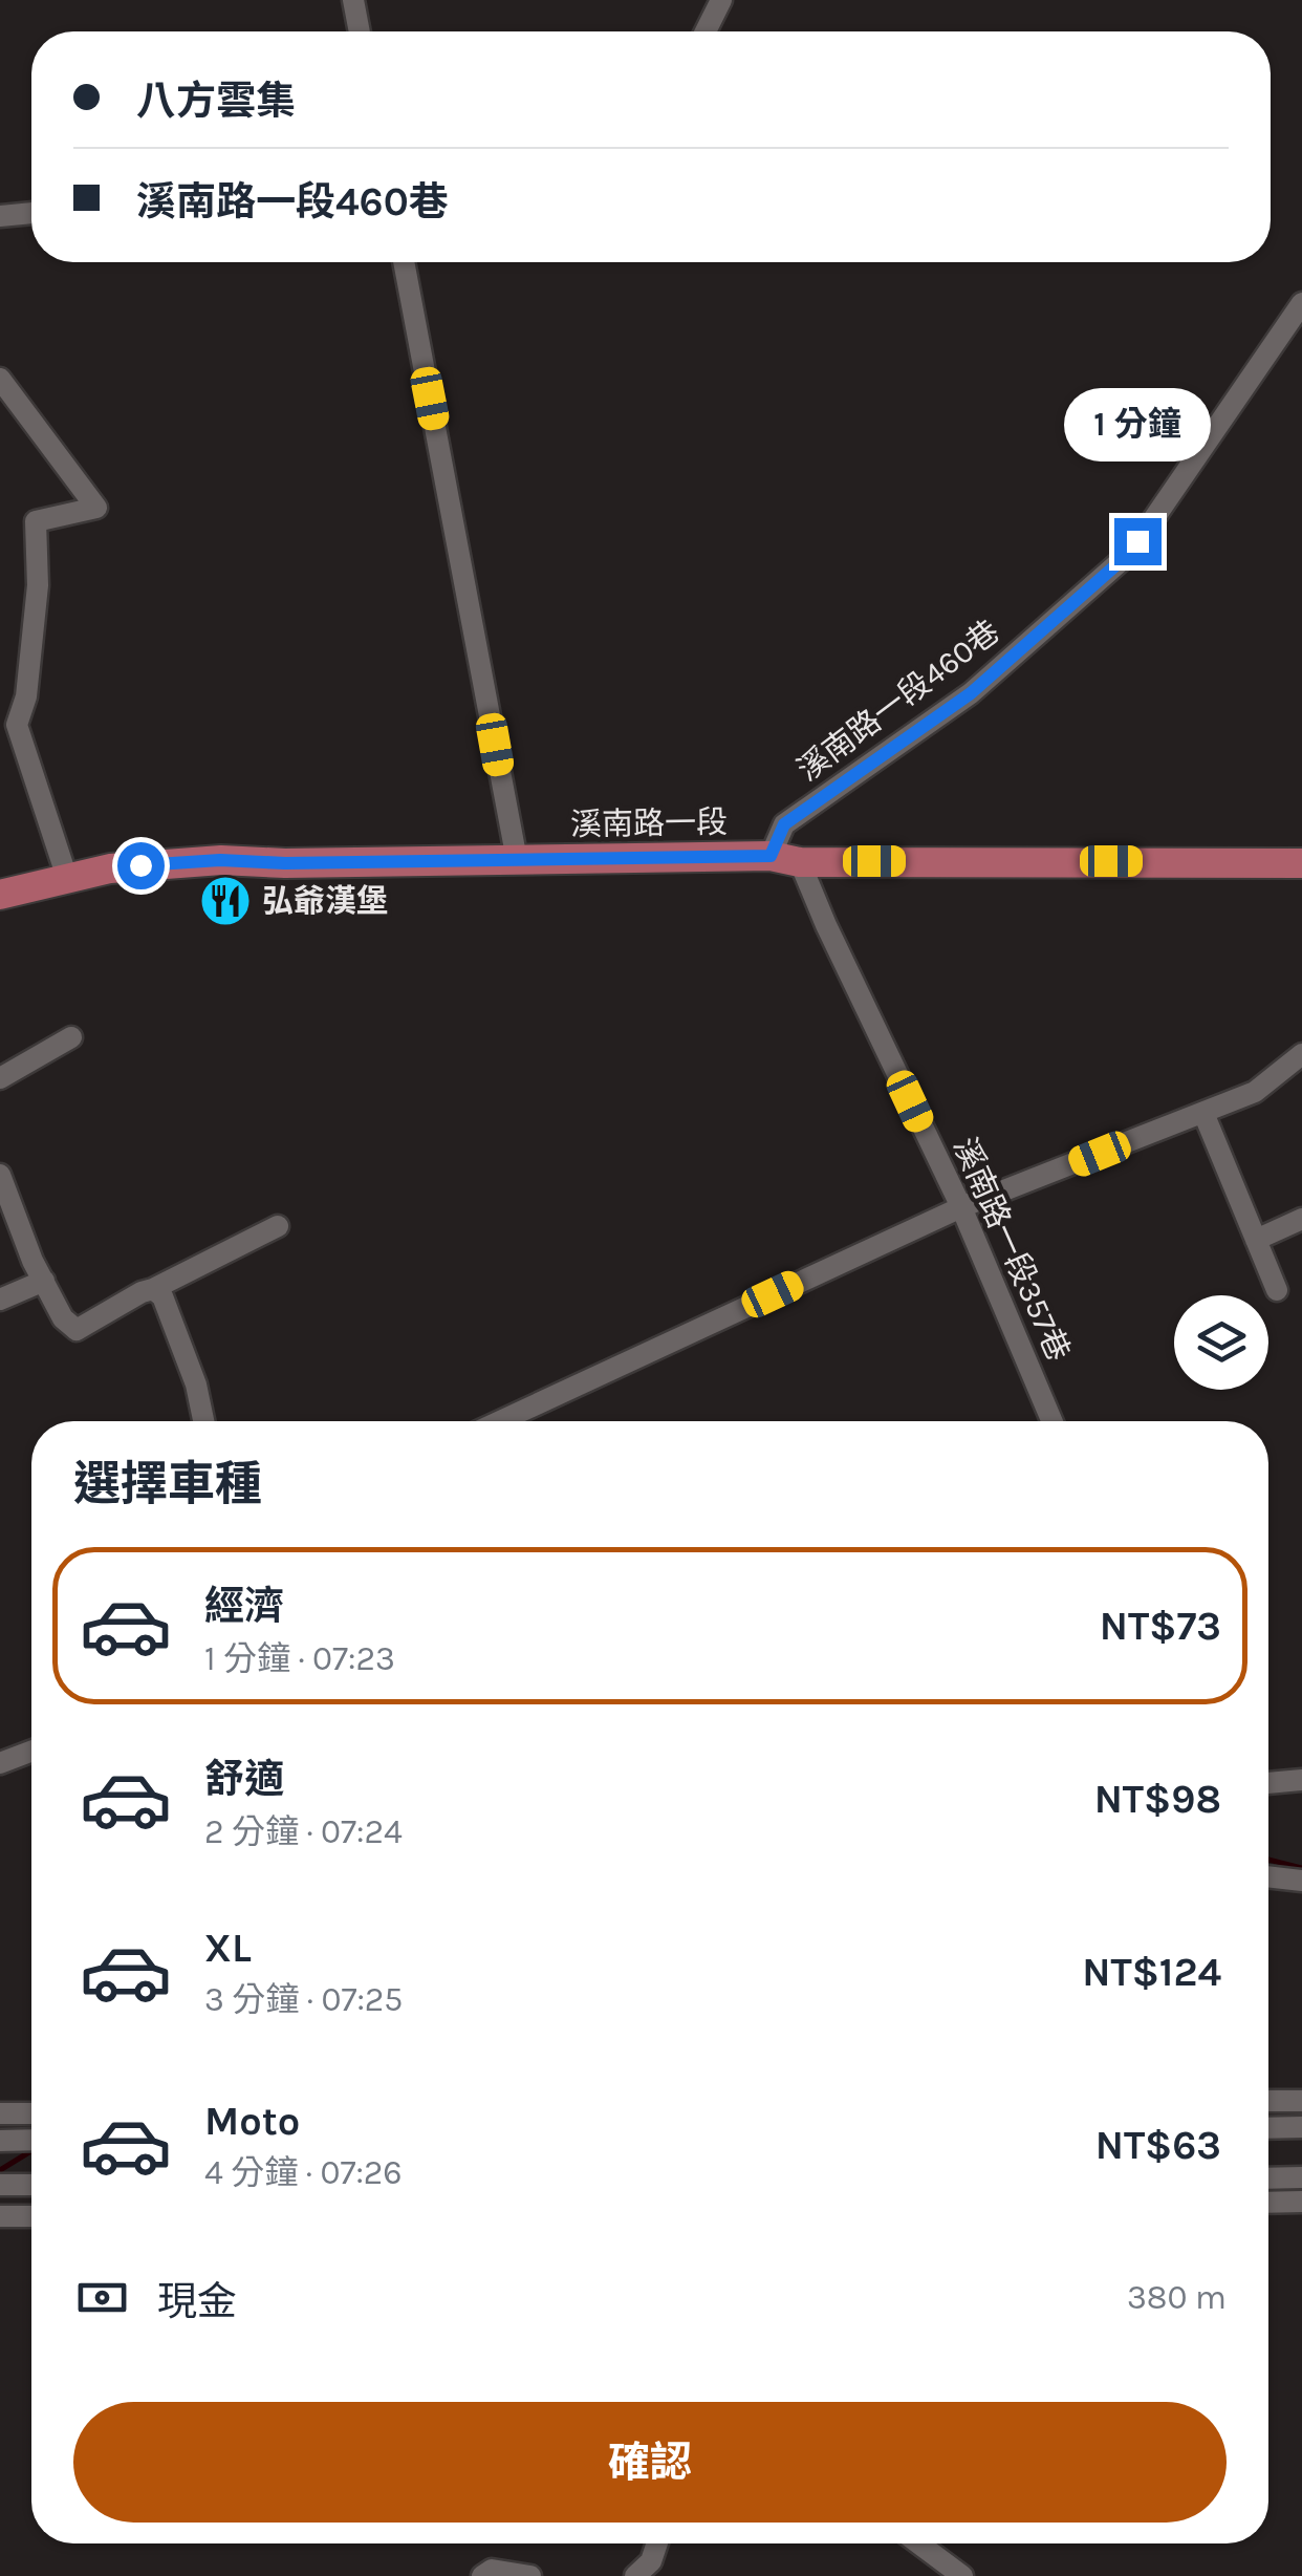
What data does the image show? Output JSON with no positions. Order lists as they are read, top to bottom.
{
  "streets": {
    "main road": ["溪南路一段"],
    "street": ["溪南路一段460巷", "溪南路一段357巷"]
  },
  "crossings": [
    ["溪南路一段460巷", "溪南路一段"],
    ["溪南路一段460巷", "溪南路一段357巷"],
    ["溪南路一段", "溪南路一段357巷"]
  ],
  "places": {
    "restaurant": ["弘爺漢堡"]
  },
  "page": {
    "banner": ["八方雲集", "溪南路一段460巷"],
    "bubble": "1 分鐘",
    "heading": "選擇車種",
    "list": [
      {
        "name": "經濟",
        "note": "1 分鐘 · 07:23",
        "value": "NT$73"
      },
      {
        "name": "舒適",
        "note": "2 分鐘 · 07:24",
        "value": "NT$98"
      },
      {
        "name": "XL",
        "note": "3 分鐘 · 07:25",
        "value": "NT$124"
      },
      {
        "name": "Moto",
        "note": "4 分鐘 · 07:26",
        "value": "NT$63"
      }
    ],
    "pay": ["現金", "380 m"],
    "buttons": "確認"
  }
}
